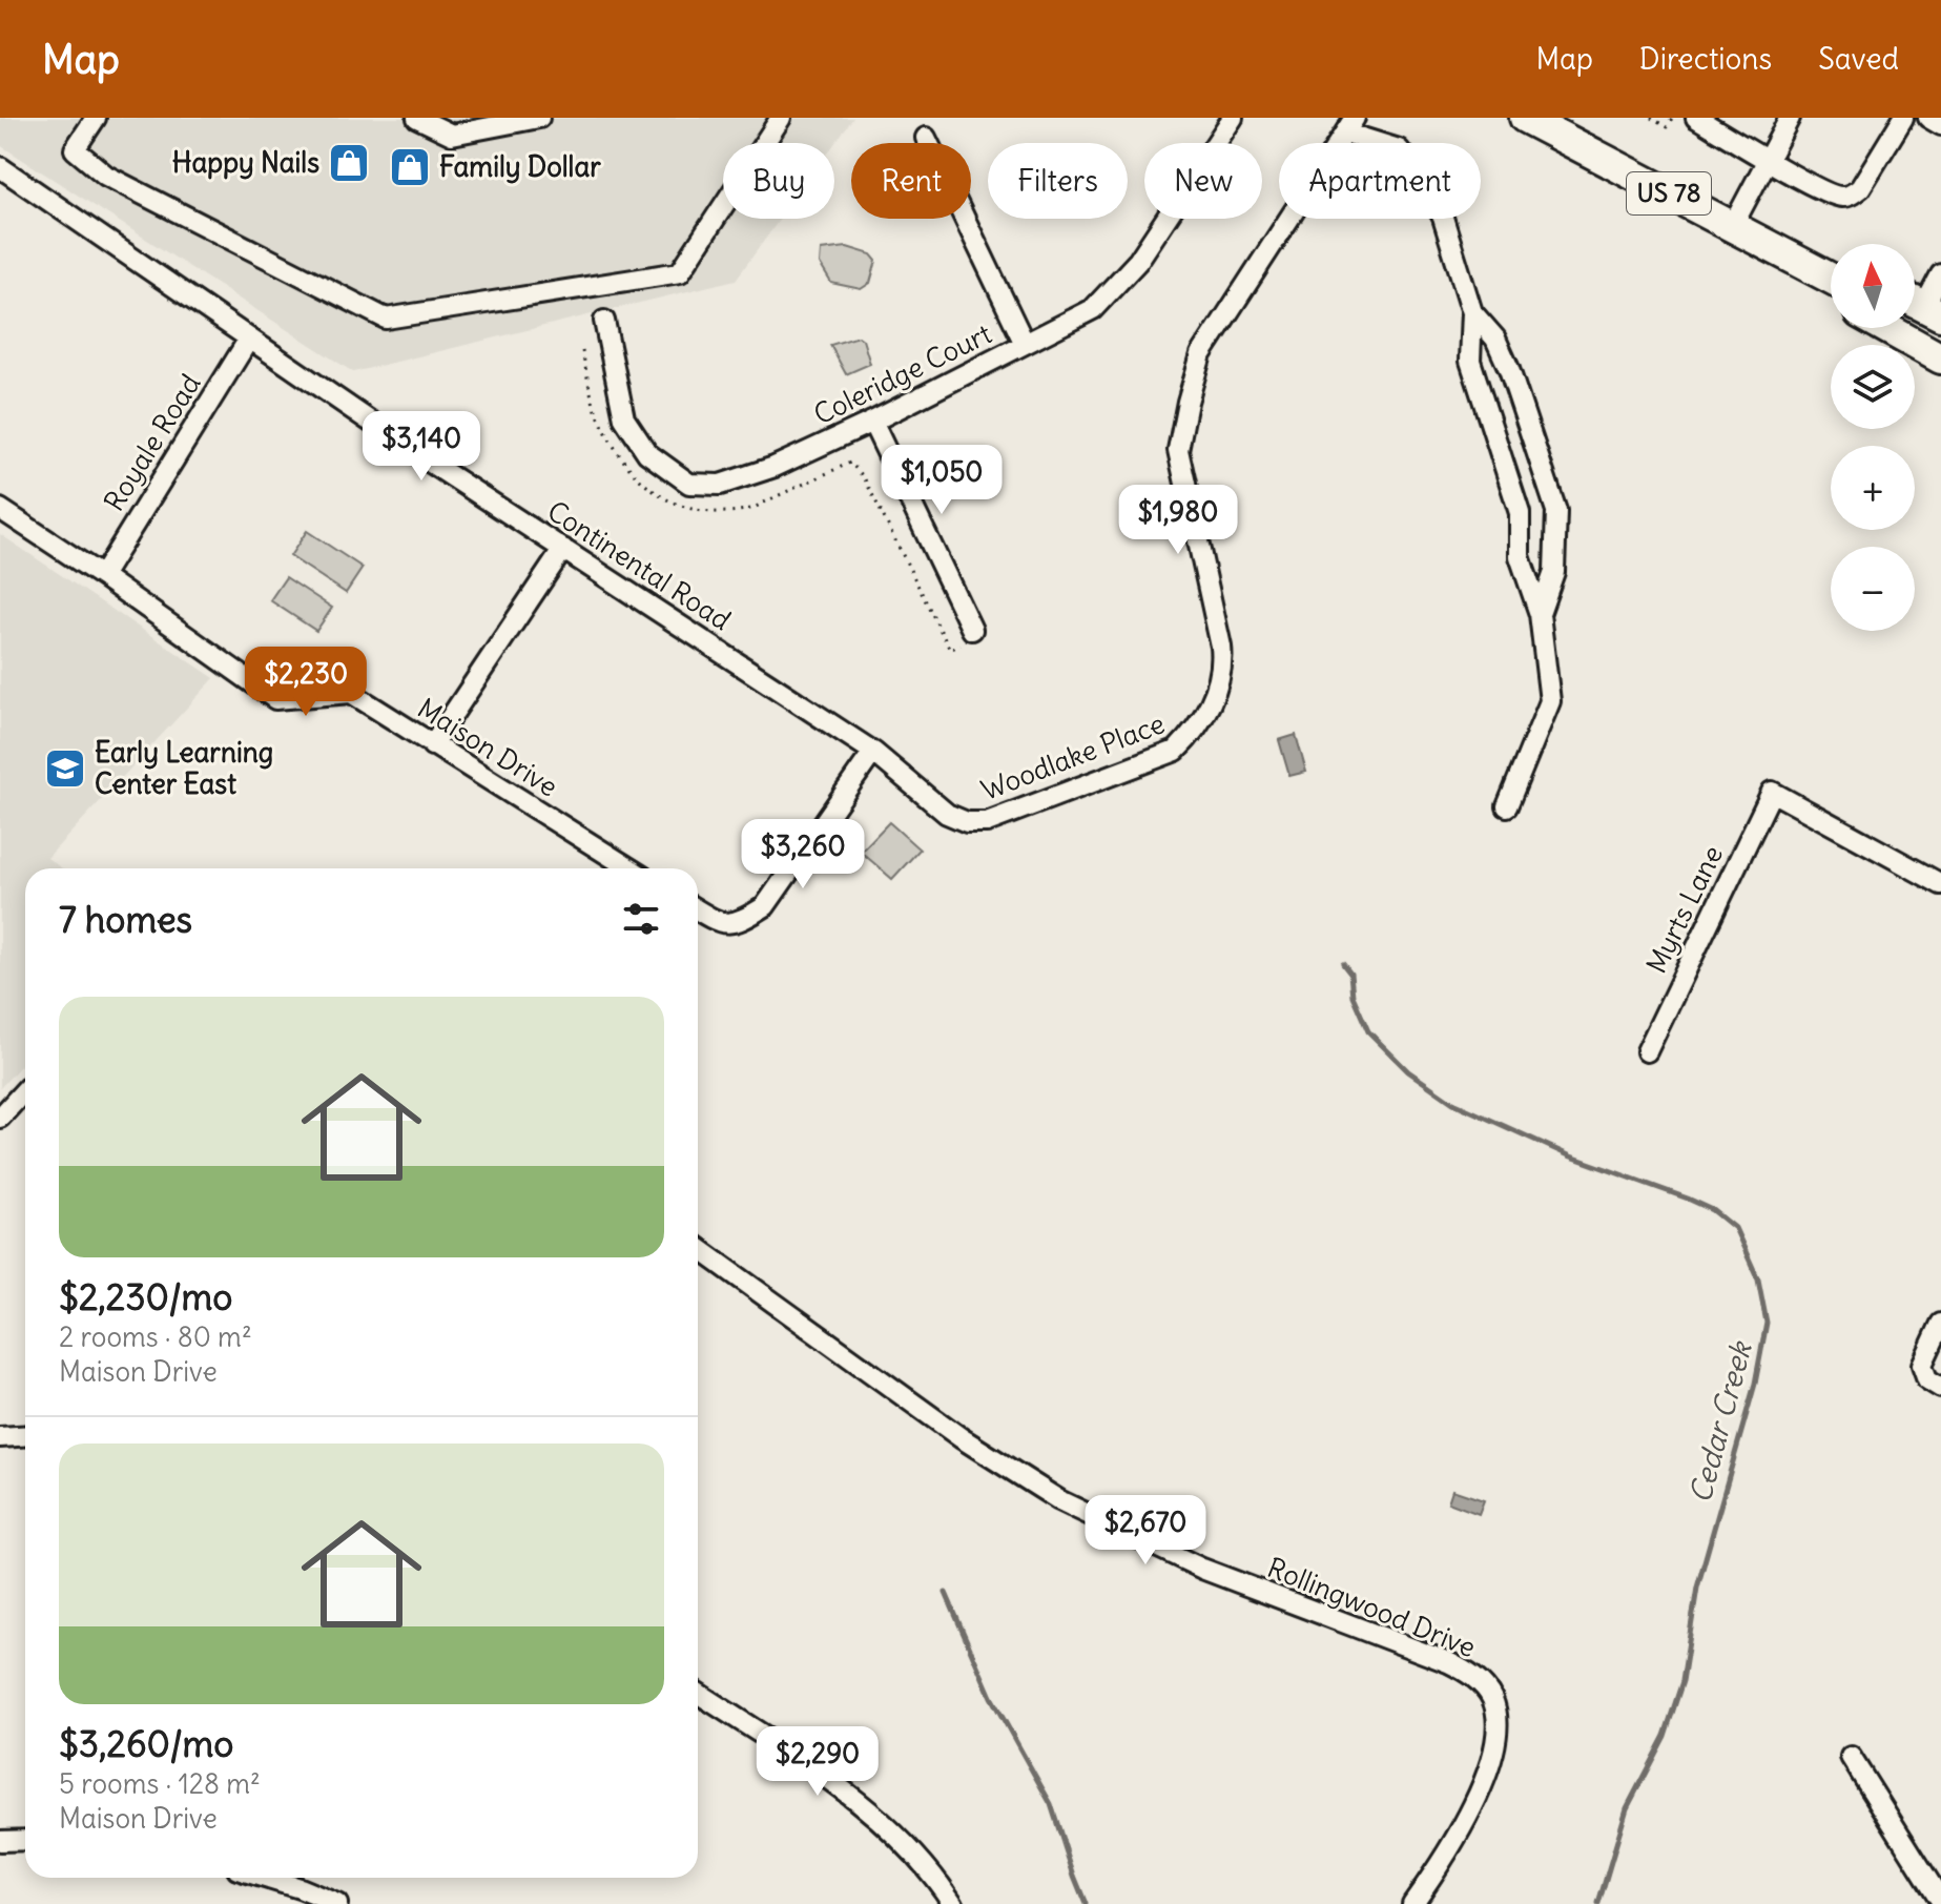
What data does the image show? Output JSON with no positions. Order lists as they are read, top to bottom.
{
  "streets": {
    "highway": ["US 78"],
    "street": [
      "Coleridge Court",
      "Royale Road",
      "Continental Road",
      "Maison Drive",
      "Woodlake Place",
      "Myrts Lane",
      "Rollingwood Drive"
    ]
  },
  "crossings": [
    ["Royale Road", "Continental Road"],
    ["Royale Road", "Maison Drive"],
    ["Continental Road", "Woodlake Place"]
  ],
  "water": ["Cedar Creek"],
  "places": {
    "shop": ["Happy Nails", "Family Dollar"],
    "school or university": ["Early Learning Center East"]
  },
  "north": "top",
  "page": {
    "header": "Map",
    "nav": ["Map", "Directions", "Saved"],
    "chip": [
      "Buy",
      "Rent",
      "Filters",
      "New",
      "Apartment"
    ],
    "map_buttons": ["+", "−"],
    "price": [
      "$3,140",
      "$1,050",
      "$1,980",
      "$2,230",
      "$3,260",
      "$2,670",
      "$2,290"
    ],
    "heading": "7 homes",
    "list": [
      {
        "name": "$2,230/mo",
        "note": "2 rooms · 80 m² · Maison Drive"
      },
      {
        "name": "$3,260/mo",
        "note": "5 rooms · 128 m² · Maison Drive"
      }
    ]
  }
}
